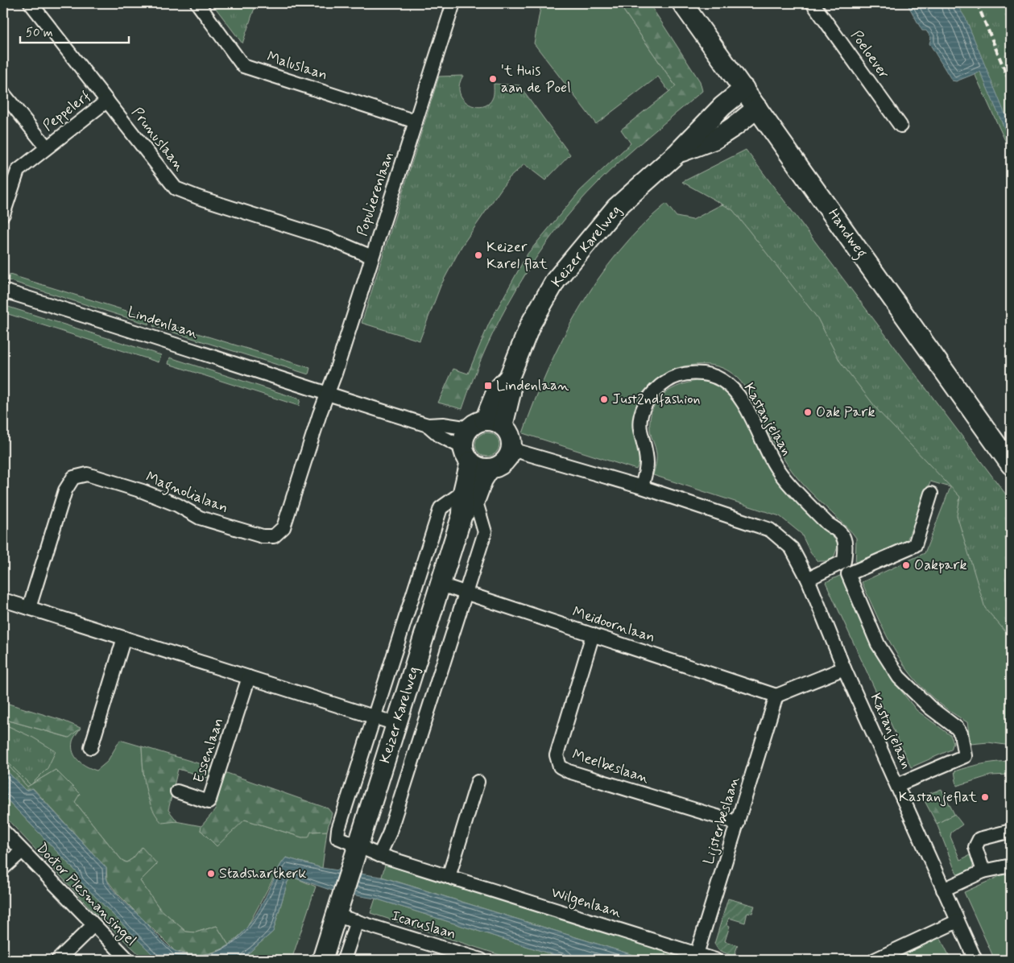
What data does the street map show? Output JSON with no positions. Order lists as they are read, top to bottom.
{
  "streets": {
    "main road": ["Handweg", "Keizer Karelweg"],
    "street": [
      "Poeloever",
      "Maluslaan",
      "Peppelerf",
      "Prunuslaan",
      "Populierenlaan",
      "Lindenlaan",
      "Kastanjelaan",
      "Magnolialaan",
      "Meidoornlaan",
      "Essenlaan",
      "Meelbeslaan",
      "Lijsterbeslaan",
      "Doctor Plesmansingel",
      "Wilgenlaan",
      "Icaruslaan"
    ]
  },
  "crossings": [
    ["Maluslaan", "Populierenlaan"],
    ["Peppelerf", "Prunuslaan"],
    ["Prunuslaan", "Populierenlaan"],
    ["Populierenlaan", "Lindenlaan"],
    ["Populierenlaan", "Magnolialaan"],
    ["Handweg", "Keizer Karelweg"],
    ["Keizer Karelweg", "Lindenlaan"],
    ["Keizer Karelweg", "Kastanjelaan"],
    ["Keizer Karelweg", "Meidoornlaan"],
    ["Keizer Karelweg", "Wilgenlaan"],
    ["Lindenlaan", "Kastanjelaan"],
    ["Lindenlaan", "Magnolialaan"],
    ["Meidoornlaan", "Meelbeslaan"],
    ["Meidoornlaan", "Lijsterbeslaan"],
    ["Meelbeslaan", "Lijsterbeslaan"],
    ["Lijsterbeslaan", "Wilgenlaan"]
  ],
  "places": {
    "other": [
      "'t Huis aan de Poel",
      "Keizer Karel flat",
      "Just2ndfashion",
      "Oak Park",
      "Oakpark",
      "Kastanjeflat",
      "Stadshartkerk"
    ],
    "transit": ["Lindenlaan"]
  },
  "scale_bar": "50 m"
}
